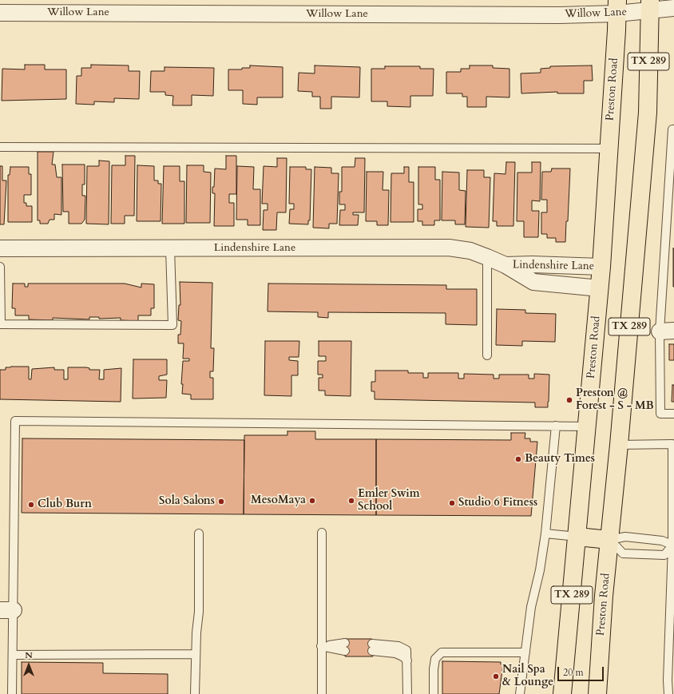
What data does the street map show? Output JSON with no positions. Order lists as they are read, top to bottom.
{
  "streets": {
    "main road": ["TX 289", "Preston Road"],
    "street": ["Willow Lane", "Lindenshire Lane"]
  },
  "crossings": [
    ["Willow Lane", "Preston Road"],
    ["Preston Road", "Lindenshire Lane"]
  ],
  "places": [
    "Preston @ Forest - S - MB",
    "Beauty Times",
    "MesoMaya",
    "Emler Swim School",
    "Sola Salons",
    "Studio 6 Fitness",
    "Club Burn",
    "Nail Spa & Lounge"
  ],
  "scale_bar": "20 m",
  "north": "top"
}
